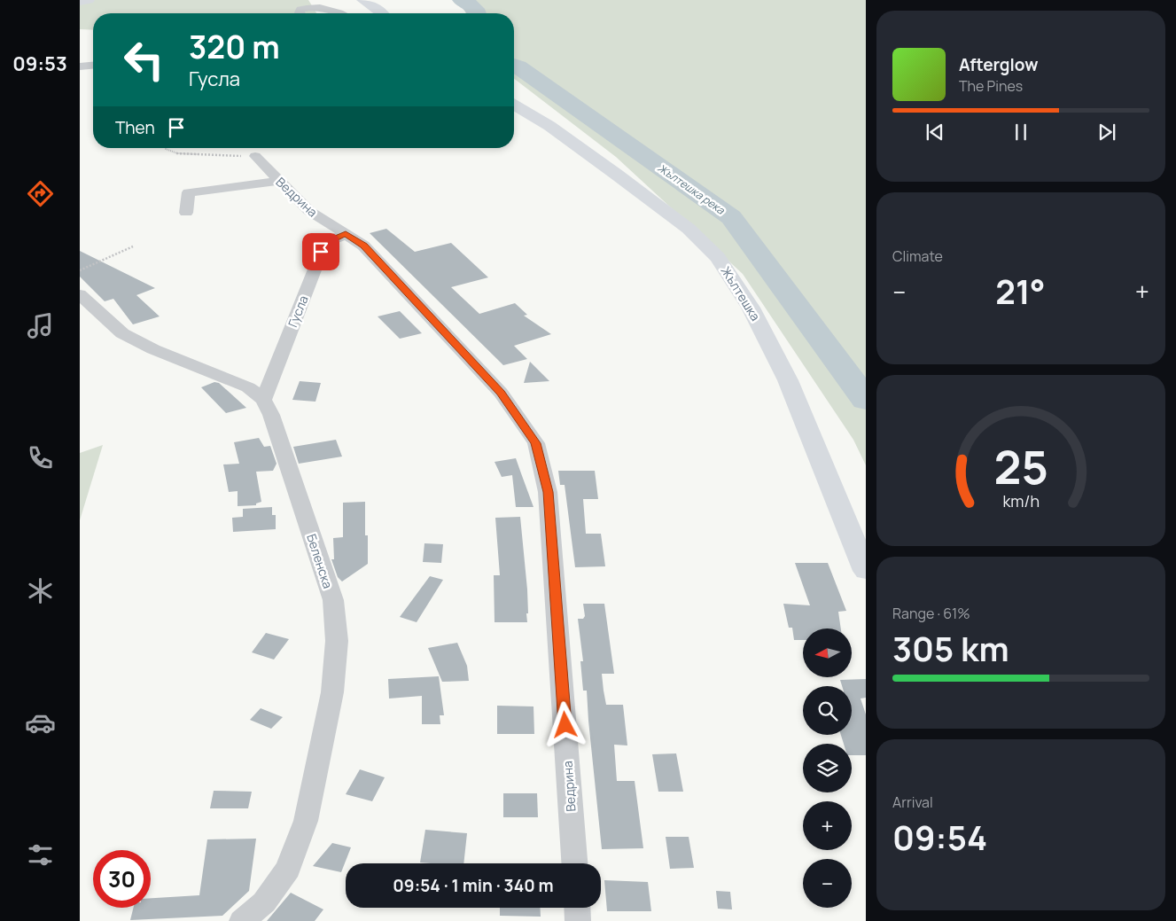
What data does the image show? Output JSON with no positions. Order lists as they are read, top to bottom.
{
  "streets": {
    "main road": ["Жълтешка"],
    "street": ["Ведрина", "Гусла", "Беленска"]
  },
  "crossings": [
    ["Ведрина", "Гусла"],
    ["Гусла", "Беленска"]
  ],
  "water": ["Жълтешка река"],
  "north": "left",
  "page": {
    "tabs": "09:53",
    "turn": ["320 m", "Гусла"],
    "song": ["Afterglow", "The Pines"],
    "then": "Then",
    "tile": [
      "Climate",
      ["Range · 61%", "305 km"],
      ["Arrival", "09:54"]
    ],
    "heat": ["−", "21°", "+"],
    "map_buttons": ["+", "−"],
    "limit": "30",
    "trip": "09:54 · 1 min · 340 m",
    "gauge": ["25", "km/h"]
  }
}
